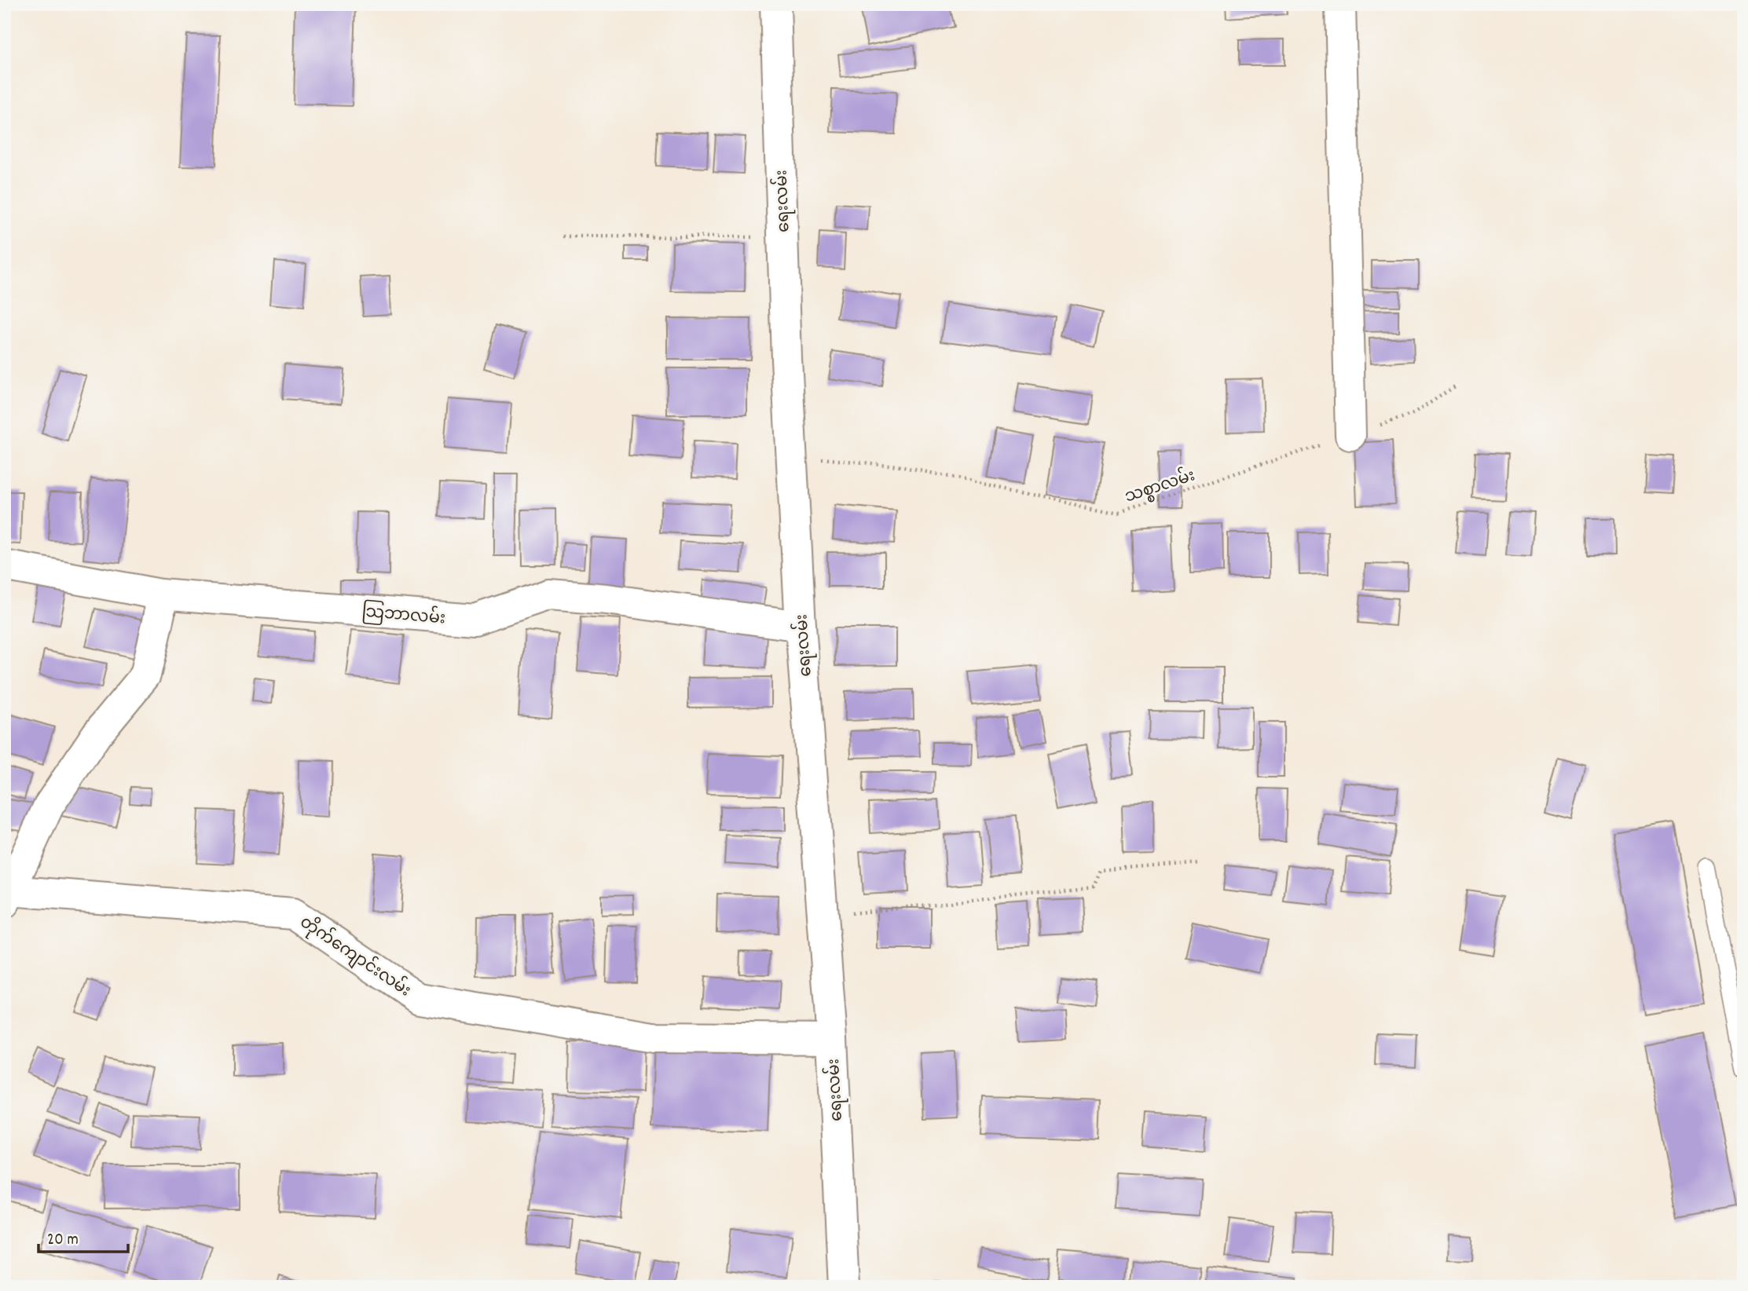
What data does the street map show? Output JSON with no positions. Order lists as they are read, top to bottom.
{
  "streets": {
    "street": ["ရေးလမ်း", "သြဘာလမ်း", "တိုက်ကျောင်းလမ်း"],
    "path": ["သစ္စာလမ်း"]
  },
  "crossings": [
    ["ရေးလမ်း", "သစ္စာလမ်း"],
    ["ရေးလမ်း", "သြဘာလမ်း"],
    ["ရေးလမ်း", "တိုက်ကျောင်းလမ်း"]
  ],
  "scale_bar": "20 m"
}
